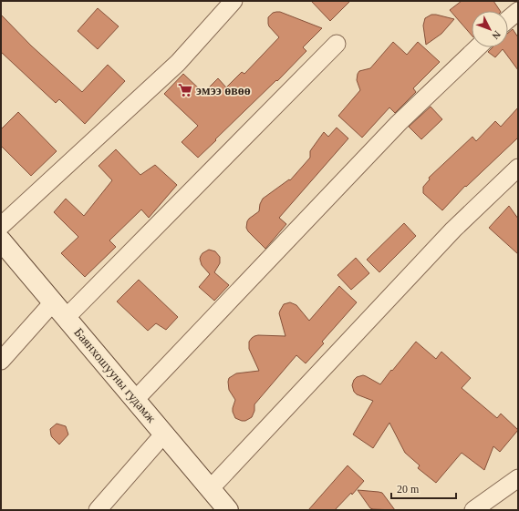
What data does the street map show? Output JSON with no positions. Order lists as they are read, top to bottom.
{
  "streets": {
    "main road": ["Баянхошууны гудамж"]
  },
  "places": {
    "supermarket": ["эмээ өвөө"]
  },
  "scale_bar": "20 m",
  "north": "bottom right"
}
